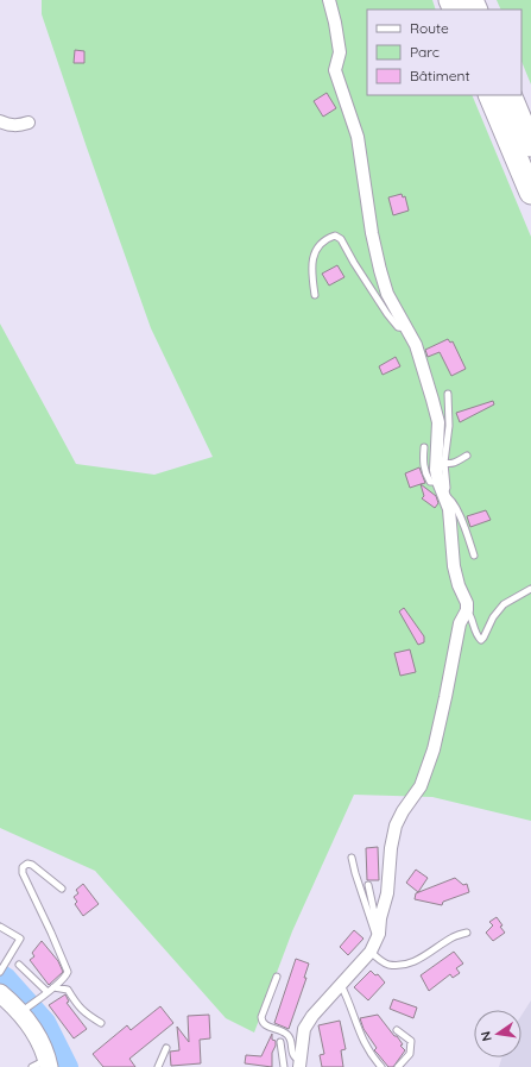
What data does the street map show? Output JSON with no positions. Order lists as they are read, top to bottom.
{
  "legend": ["Route", "Parc", "Bâtiment"],
  "north": "left"
}
